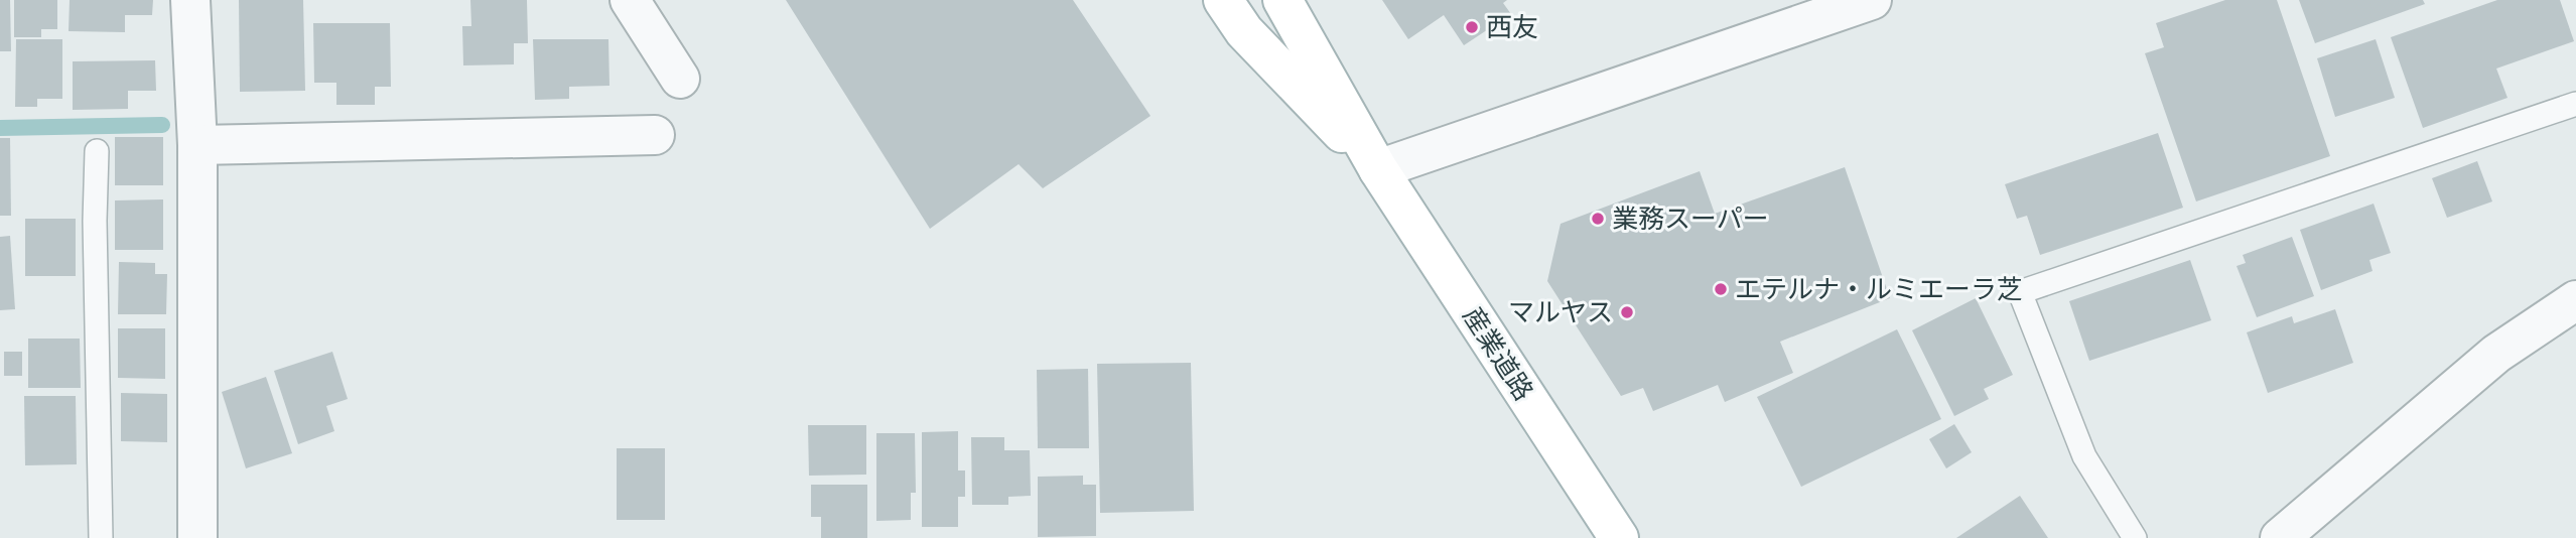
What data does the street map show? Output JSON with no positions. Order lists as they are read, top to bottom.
{
  "streets": {
    "main road": ["産業道路"]
  },
  "places": [
    "西友",
    "業務スーパー",
    "エテルナ・ルミエーラ芝",
    "マルヤス"
  ]
}
